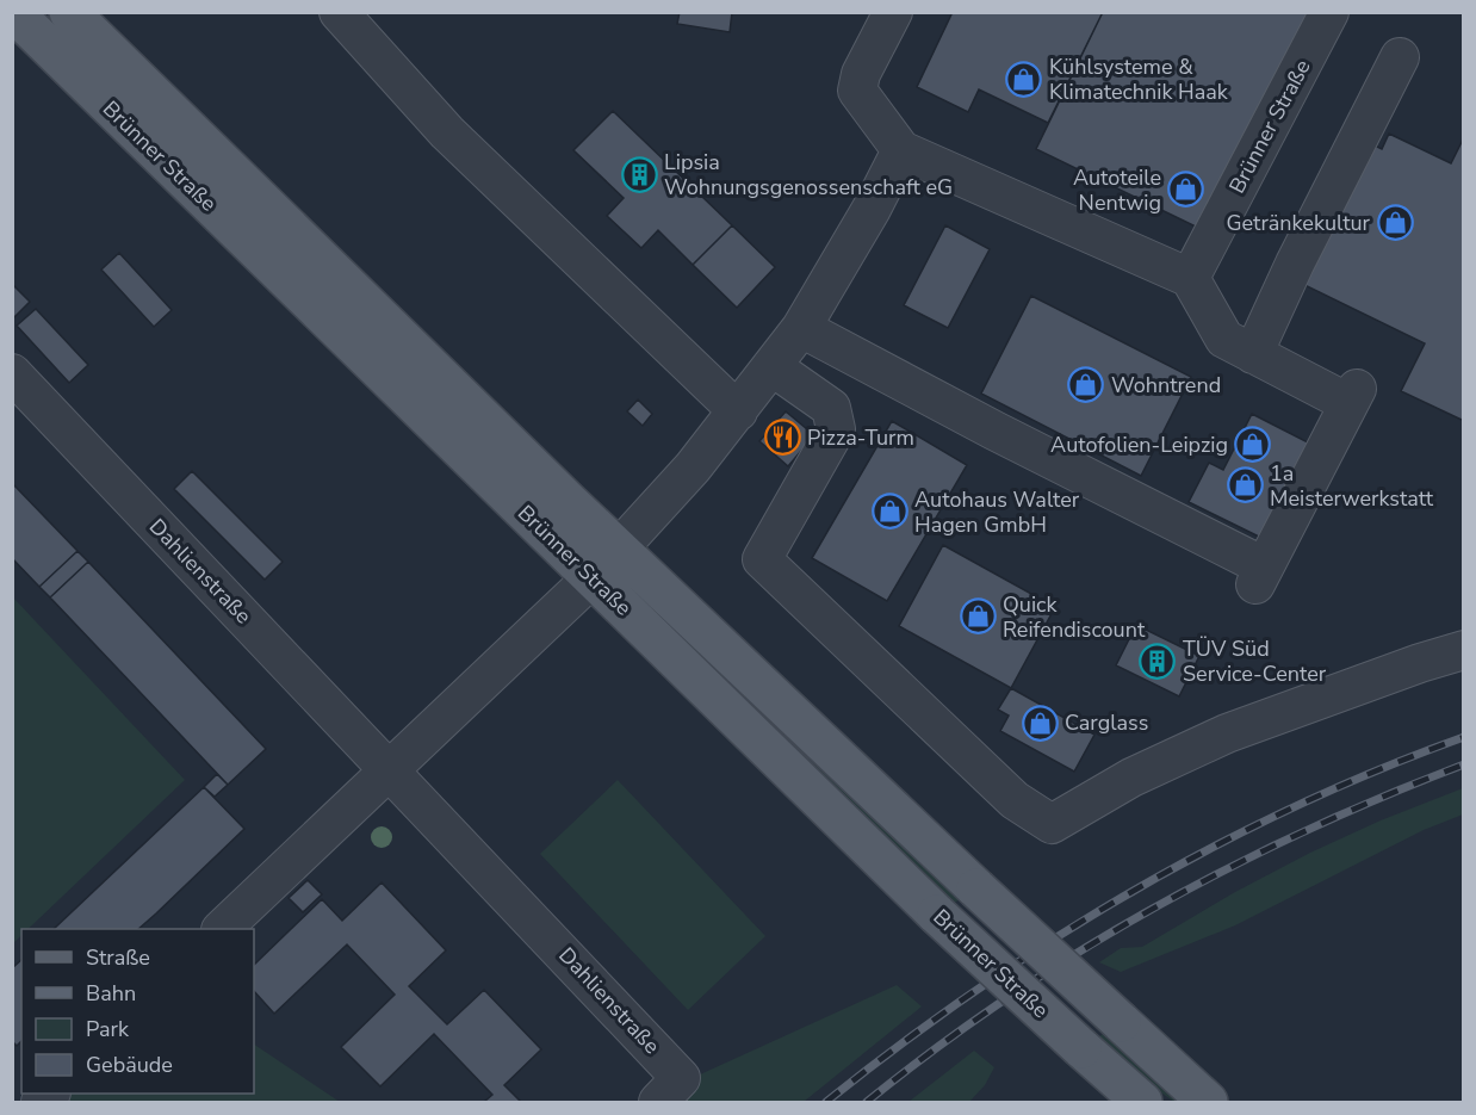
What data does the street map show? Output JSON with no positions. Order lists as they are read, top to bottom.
{
  "streets": {
    "main road": ["Brünner Straße"],
    "street": ["Dahlienstraße"]
  },
  "places": {
    "shop": [
      "Kühlsysteme & Klimatechnik Haak",
      "Autoteile Nentwig",
      "Getränkekultur",
      "Wohntrend",
      "Autofolien-Leipzig",
      "1a Meisterwerkstatt",
      "Autohaus Walter Hagen GmbH",
      "Quick Reifendiscount",
      "Carglass"
    ],
    "building": ["Lipsia Wohnungsgenossenschaft eG", "TÜV Süd Service-Center"],
    "restaurant": ["Pizza-Turm"]
  },
  "legend": [
    "Straße",
    "Bahn",
    "Park",
    "Gebäude"
  ]
}
